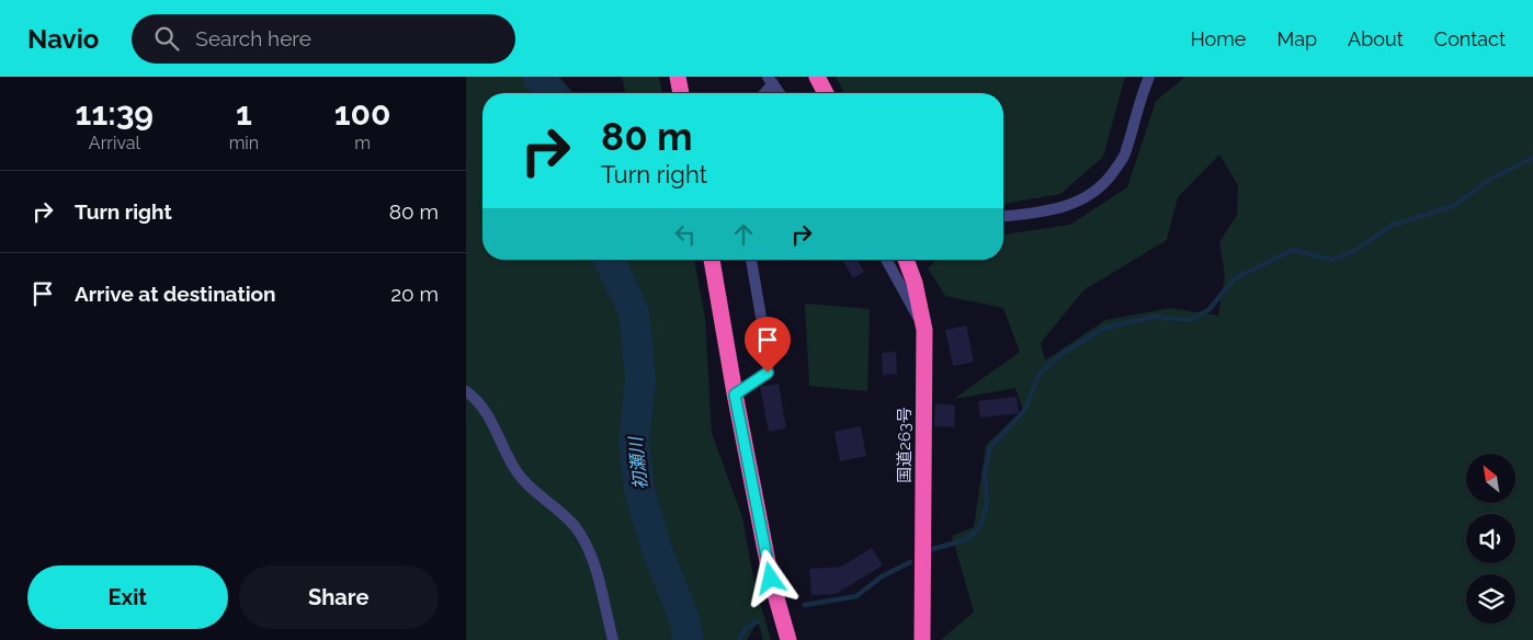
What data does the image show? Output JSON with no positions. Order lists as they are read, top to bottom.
{
  "streets": {
    "highway": ["国道263号"]
  },
  "water": ["初瀬川"],
  "north": "top left",
  "page": {
    "header": "Navio",
    "search": "Search here",
    "nav": [
      "Home",
      "Map",
      "About",
      "Contact"
    ],
    "eta": [
      "11:39",
      "Arrival",
      "1",
      "min",
      "100",
      "m"
    ],
    "turn": ["80 m", "Turn right"],
    "list": [
      {
        "name": "Turn right",
        "value": "80 m"
      },
      {
        "name": "Arrive at destination",
        "value": "20 m"
      }
    ],
    "buttons": ["Exit", "Share"]
  }
}
